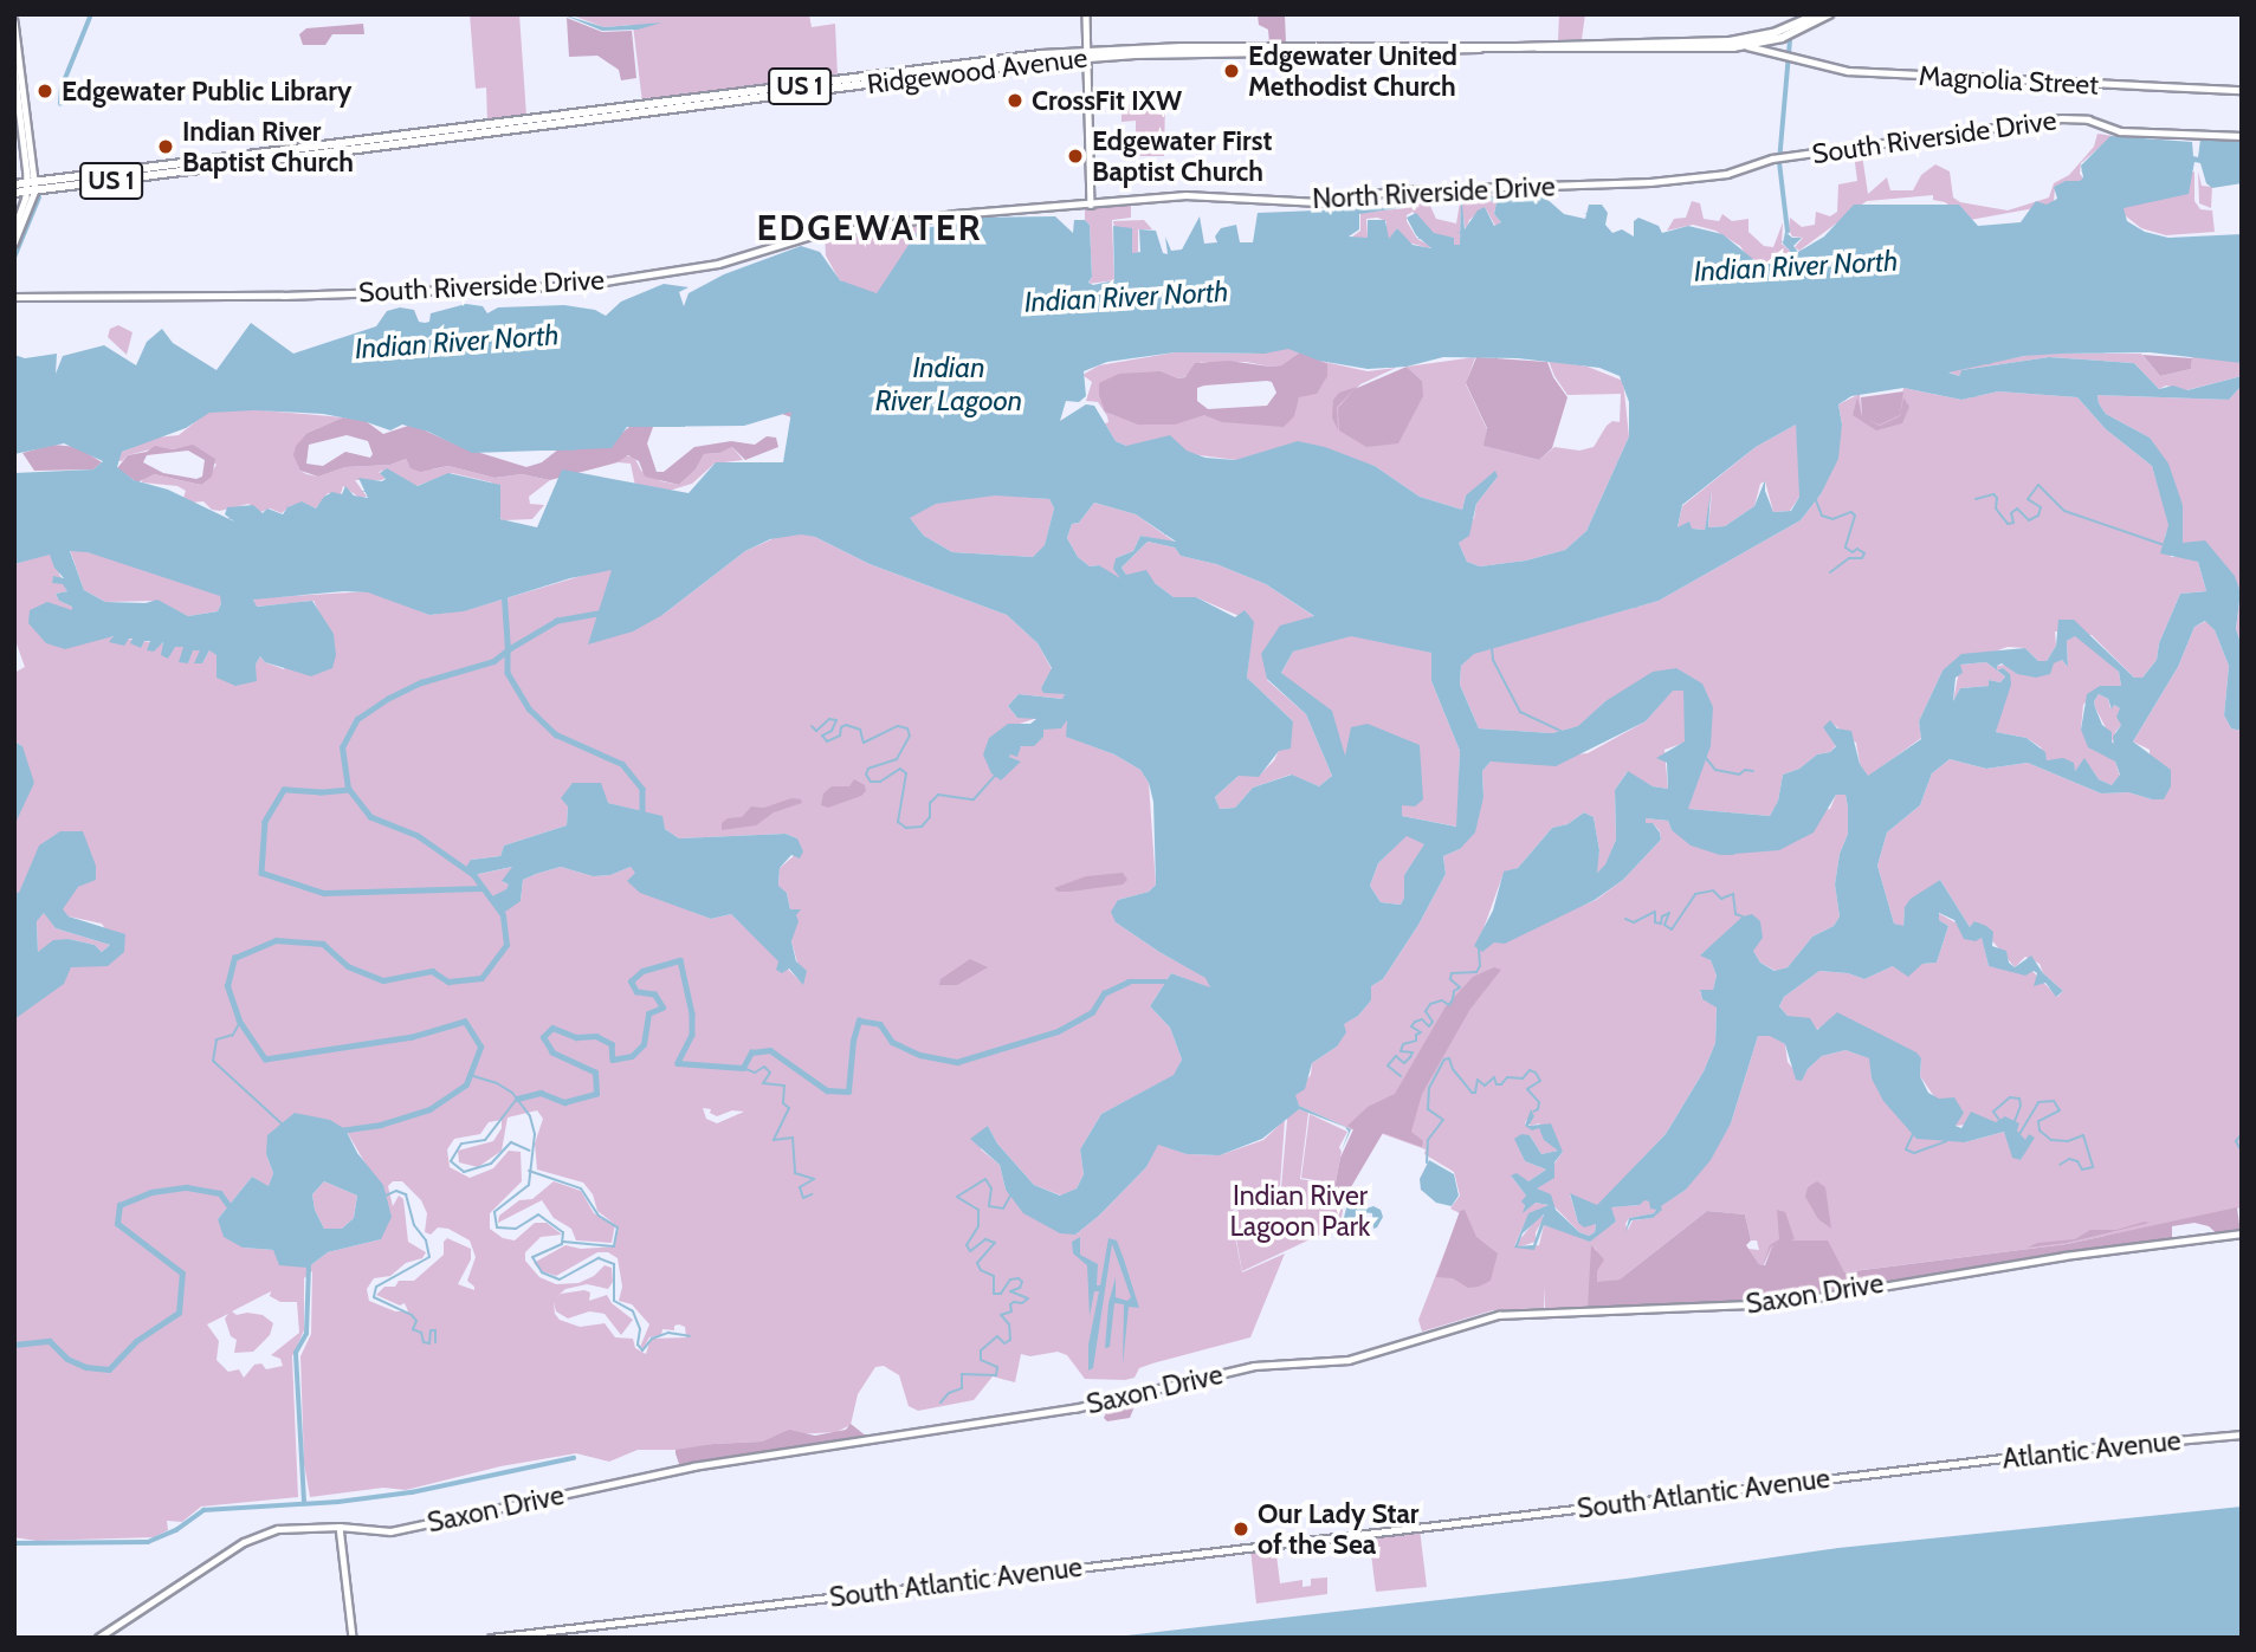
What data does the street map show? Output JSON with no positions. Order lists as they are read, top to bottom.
{
  "streets": {
    "main road": ["Ridgewood Avenue", "US 1"],
    "street": [
      "Magnolia Street",
      "South Riverside Drive",
      "North Riverside Drive",
      "Saxon Drive",
      "Atlantic Avenue",
      "South Atlantic Avenue"
    ]
  },
  "crossings": [
    ["Ridgewood Avenue", "Magnolia Street"],
    ["Ridgewood Avenue", "US 1"],
    ["South Riverside Drive", "North Riverside Drive"],
    ["Atlantic Avenue", "South Atlantic Avenue"]
  ],
  "districts": ["EDGEWATER"],
  "water": ["Indian River North", "Indian River Lagoon"],
  "parks": ["Indian River Lagoon Park"],
  "places": [
    "Edgewater United Methodist Church",
    "Edgewater Public Library",
    "CrossFit IXW",
    "Indian River Baptist Church",
    "Edgewater First Baptist Church",
    "Our Lady Star of the Sea"
  ]
}
